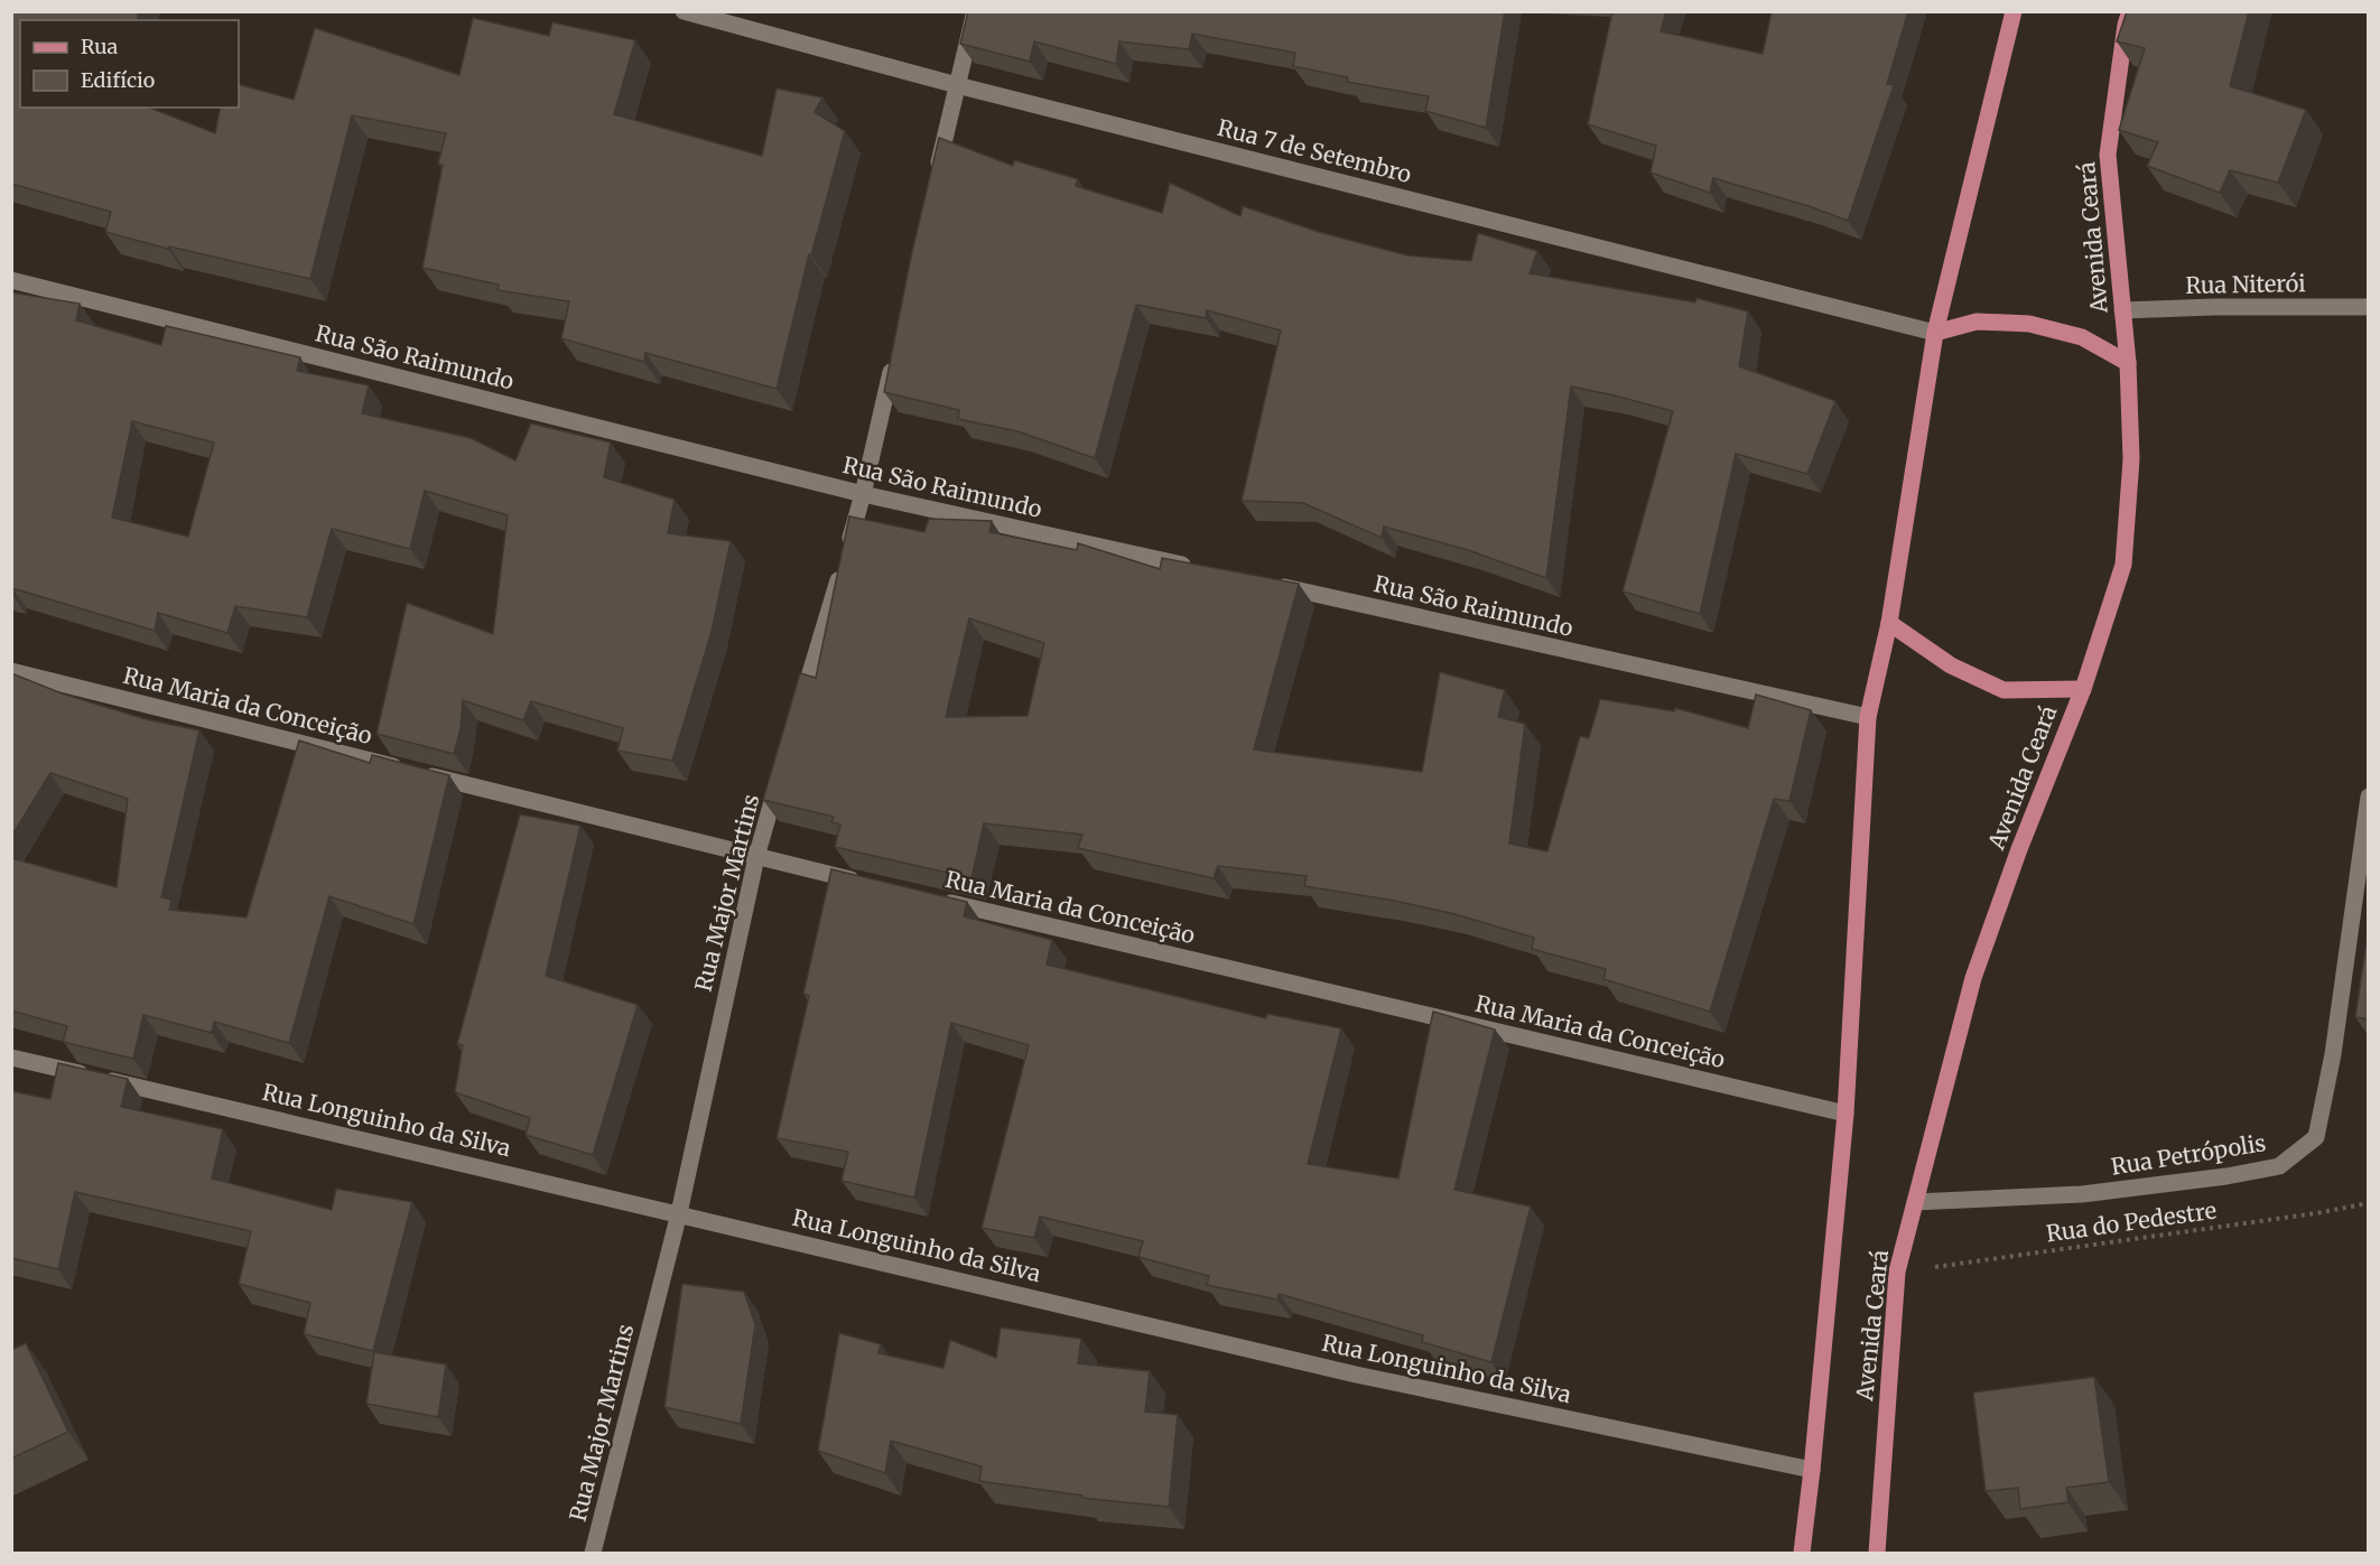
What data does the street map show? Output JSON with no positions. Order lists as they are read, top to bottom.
{
  "streets": {
    "main road": ["Avenida Ceará"],
    "street": [
      "Rua 7 de Setembro",
      "Rua Niterói",
      "Rua São Raimundo",
      "Rua Maria da Conceição",
      "Rua Major Martins",
      "Rua Longuinho da Silva",
      "Rua Petrópolis"
    ],
    "path": ["Rua do Pedestre"]
  },
  "crossings": [
    ["Rua 7 de Setembro", "Avenida Ceará"],
    ["Avenida Ceará", "Rua Niterói"],
    ["Avenida Ceará", "Rua São Raimundo"],
    ["Avenida Ceará", "Rua Maria da Conceição"],
    ["Avenida Ceará", "Rua Longuinho da Silva"],
    ["Avenida Ceará", "Rua Petrópolis"],
    ["Avenida Ceará", "Rua do Pedestre"],
    ["Rua Maria da Conceição", "Rua Major Martins"],
    ["Rua Major Martins", "Rua Longuinho da Silva"]
  ],
  "legend": ["Rua", "Edifício"]
}
